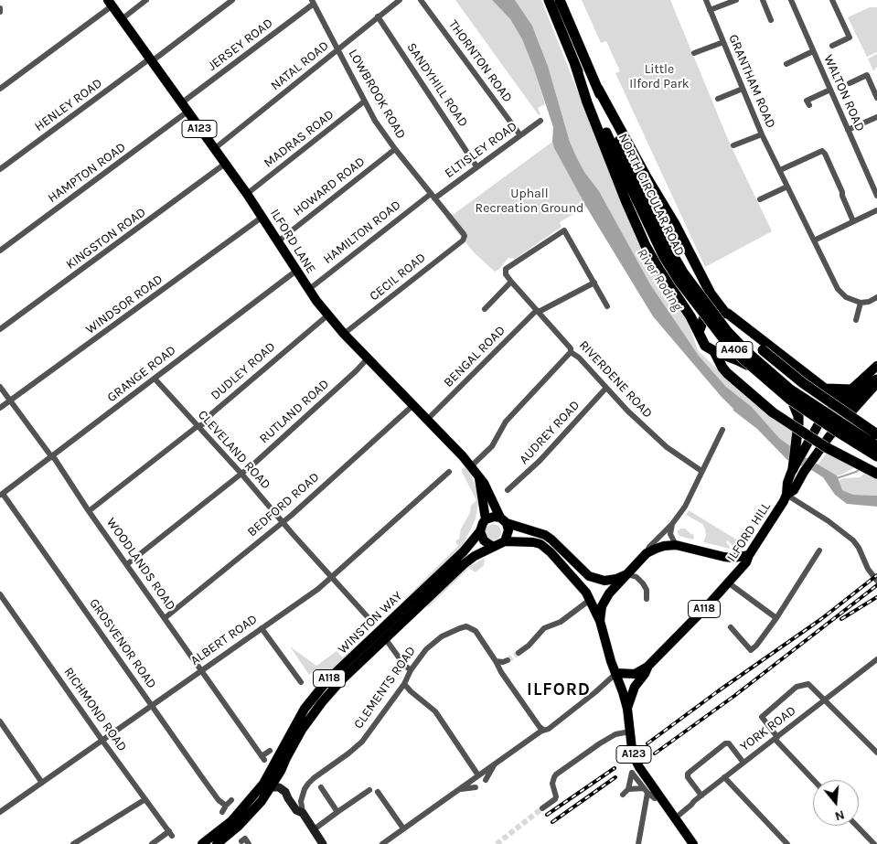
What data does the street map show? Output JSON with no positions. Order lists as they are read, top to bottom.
{
  "streets": {
    "highway": ["NORTH CIRCULAR ROAD", "A406", "A118"],
    "main road": [
      "A123",
      "ILFORD LANE",
      "ILFORD HILL",
      "WINSTON WAY"
    ],
    "street": [
      "JERSEY ROAD",
      "THORNTON ROAD",
      "NATAL ROAD",
      "GRANTHAM ROAD",
      "SANDYHILL ROAD",
      "WALTON ROAD",
      "LOWBROOK ROAD",
      "HENLEY ROAD",
      "MADRAS ROAD",
      "ELTISLEY ROAD",
      "HAMPTON ROAD",
      "HOWARD ROAD",
      "HAMILTON ROAD",
      "KINGSTON ROAD",
      "CECIL ROAD",
      "WINDSOR ROAD",
      "BENGAL ROAD",
      "DUDLEY ROAD",
      "GRANGE ROAD",
      "RIVERDENE ROAD",
      "RUTLAND ROAD",
      "AUDREY ROAD",
      "CLEVELAND ROAD",
      "BEDFORD ROAD",
      "WOODLANDS ROAD",
      "ALBERT ROAD",
      "GROSVENOR ROAD",
      "CLEMENTS ROAD",
      "RICHMOND ROAD",
      "YORK ROAD"
    ]
  },
  "crossings": [
    ["JERSEY ROAD", "LOWBROOK ROAD"],
    ["JERSEY ROAD", "ILFORD LANE"],
    ["THORNTON ROAD", "ELTISLEY ROAD"],
    ["NATAL ROAD", "SANDYHILL ROAD"],
    ["NATAL ROAD", "LOWBROOK ROAD"],
    ["NATAL ROAD", "ILFORD LANE"],
    ["SANDYHILL ROAD", "ELTISLEY ROAD"],
    ["LOWBROOK ROAD", "MADRAS ROAD"],
    ["LOWBROOK ROAD", "ELTISLEY ROAD"],
    ["LOWBROOK ROAD", "HOWARD ROAD"],
    ["LOWBROOK ROAD", "HAMILTON ROAD"],
    ["LOWBROOK ROAD", "CECIL ROAD"],
    ["HENLEY ROAD", "ILFORD LANE"],
    ["A123", "ILFORD HILL"],
    ["A123", "A118"],
    ["A123", "YORK ROAD"],
    ["MADRAS ROAD", "ILFORD LANE"],
    ["ELTISLEY ROAD", "HAMILTON ROAD"],
    ["HAMPTON ROAD", "ILFORD LANE"],
    ["HOWARD ROAD", "ILFORD LANE"],
    ["NORTH CIRCULAR ROAD", "A406"],
    ["HAMILTON ROAD", "ILFORD LANE"],
    ["KINGSTON ROAD", "ILFORD LANE"],
    ["ILFORD LANE", "CECIL ROAD"],
    ["ILFORD LANE", "WINDSOR ROAD"],
    ["ILFORD LANE", "BENGAL ROAD"],
    ["ILFORD LANE", "DUDLEY ROAD"],
    ["ILFORD LANE", "GRANGE ROAD"],
    ["ILFORD LANE", "RUTLAND ROAD"],
    ["ILFORD LANE", "BEDFORD ROAD"],
    ["ILFORD LANE", "A118"],
    ["ILFORD LANE", "WINSTON WAY"],
    ["WINDSOR ROAD", "WOODLANDS ROAD"],
    ["A406", "ILFORD HILL"],
    ["A406", "A118"],
    ["BENGAL ROAD", "RIVERDENE ROAD"],
    ["DUDLEY ROAD", "CLEVELAND ROAD"],
    ["DUDLEY ROAD", "WOODLANDS ROAD"],
    ["GRANGE ROAD", "CLEVELAND ROAD"],
    ["GRANGE ROAD", "WOODLANDS ROAD"],
    ["GRANGE ROAD", "GROSVENOR ROAD"],
    ["RIVERDENE ROAD", "AUDREY ROAD"],
    ["RUTLAND ROAD", "CLEVELAND ROAD"],
    ["RUTLAND ROAD", "WOODLANDS ROAD"],
    ["CLEVELAND ROAD", "BEDFORD ROAD"],
    ["CLEVELAND ROAD", "ALBERT ROAD"],
    ["BEDFORD ROAD", "WOODLANDS ROAD"],
    ["ILFORD HILL", "A118"],
    ["WOODLANDS ROAD", "ALBERT ROAD"],
    ["A118", "WINSTON WAY"],
    ["ALBERT ROAD", "GROSVENOR ROAD"],
    ["ALBERT ROAD", "RICHMOND ROAD"]
  ],
  "districts": ["ILFORD"],
  "water": ["River Roding"],
  "parks": ["Little Ilford Park", "Uphall Recreation Ground"],
  "north": "bottom"
}
